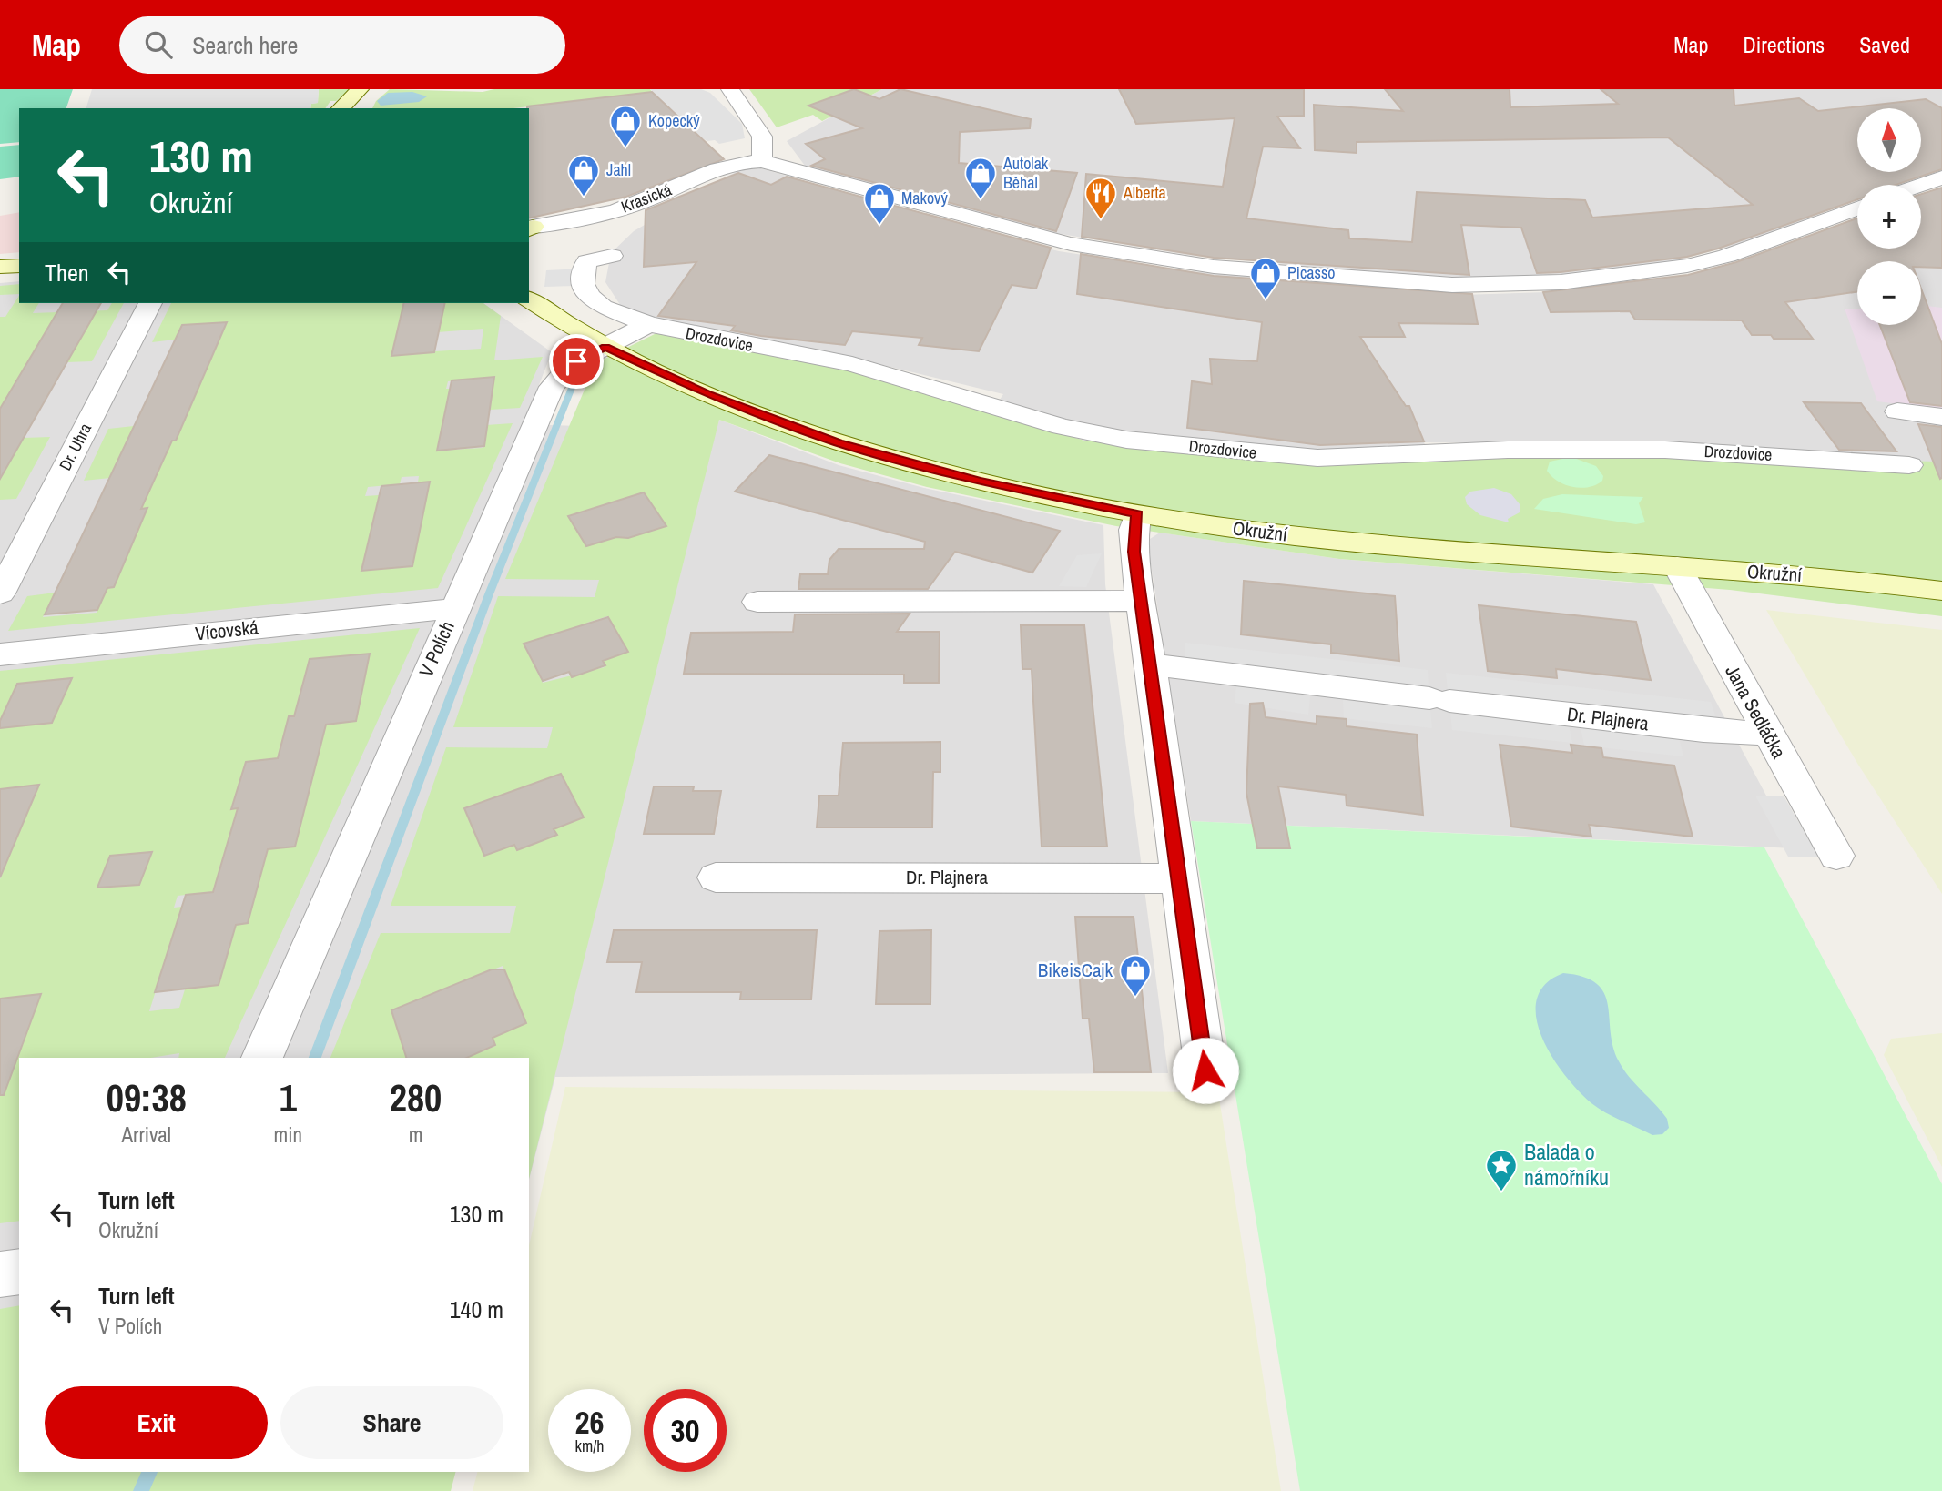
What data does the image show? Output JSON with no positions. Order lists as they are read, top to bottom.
{
  "streets": {
    "street": [
      "Krasická",
      "Drozdovice",
      "Dr. Uhra",
      "Okružní",
      "Vícovská",
      "V Polích",
      "Jana Sedláčka",
      "Dr. Plajnera"
    ]
  },
  "crossings": [
    ["Drozdovice", "V Polích"],
    ["Okružní", "V Polích"],
    ["Okružní", "Jana Sedláčka"],
    ["Vícovská", "V Polích"],
    ["Jana Sedláčka", "Dr. Plajnera"]
  ],
  "places": {
    "shop": [
      "Kopecký",
      "Jahl",
      "Autolak Běhal",
      "Makový",
      "Picasso",
      "BikeisCajk"
    ],
    "restaurant": ["Alberta"],
    "place": ["Balada o námořníku"]
  },
  "north": "top",
  "page": {
    "header": "Map",
    "search": "Search here",
    "nav": ["Map", "Directions", "Saved"],
    "map_buttons": ["+", "−"],
    "turn": ["130 m", "Okružní"],
    "then": "Then",
    "eta": [
      "09:38",
      "Arrival",
      "1",
      "min",
      "280",
      "m"
    ],
    "list": [
      {
        "name": "Turn left",
        "note": "Okružní",
        "value": "130 m"
      },
      {
        "name": "Turn left",
        "note": "V Polích",
        "value": "140 m"
      }
    ],
    "buttons": ["Exit", "Share"],
    "speed": "26 km/h",
    "limit": "30"
  }
}
